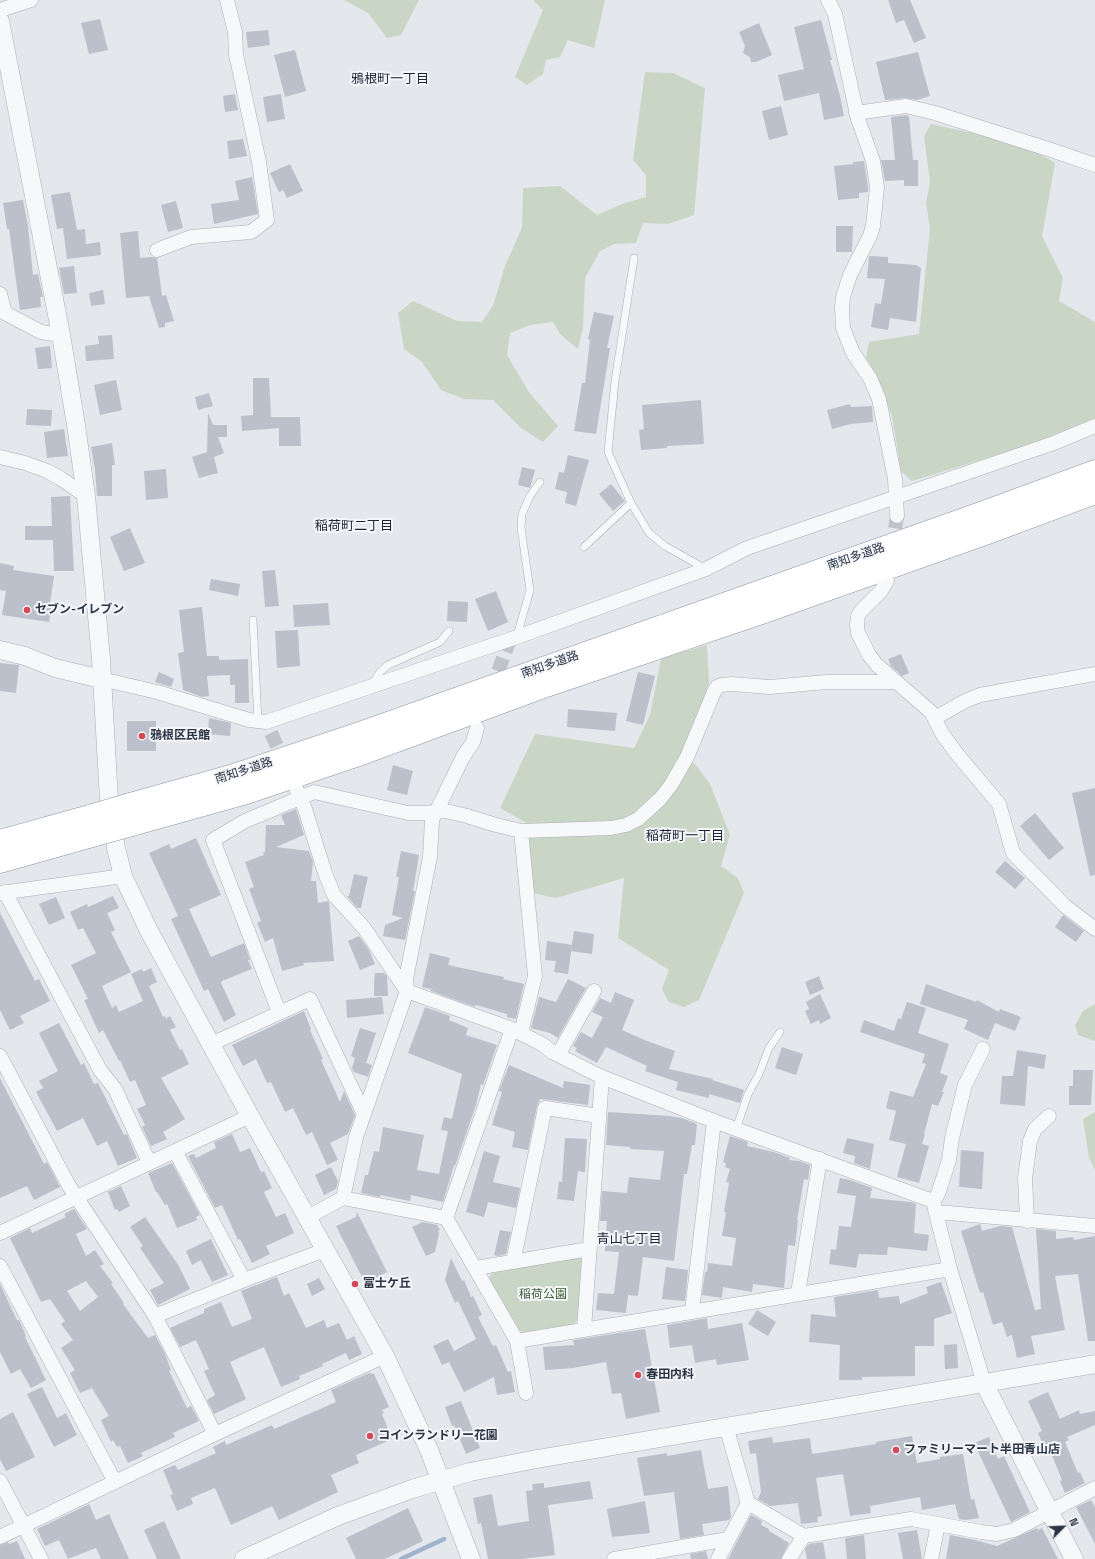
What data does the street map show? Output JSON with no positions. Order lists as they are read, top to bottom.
{
  "streets": {
    "highway": ["南知多道路"]
  },
  "districts": [
    "鴉根町一丁目",
    "稲荷町二丁目",
    "稲荷町一丁目",
    "青山七丁目"
  ],
  "parks": ["稲荷公園"],
  "places": [
    "セブン-イレブン",
    "鴉根区民館",
    "富士ケ丘",
    "春田内科",
    "コインランドリー花園",
    "ファミリーマート半田青山店"
  ],
  "north": "top right"
}
